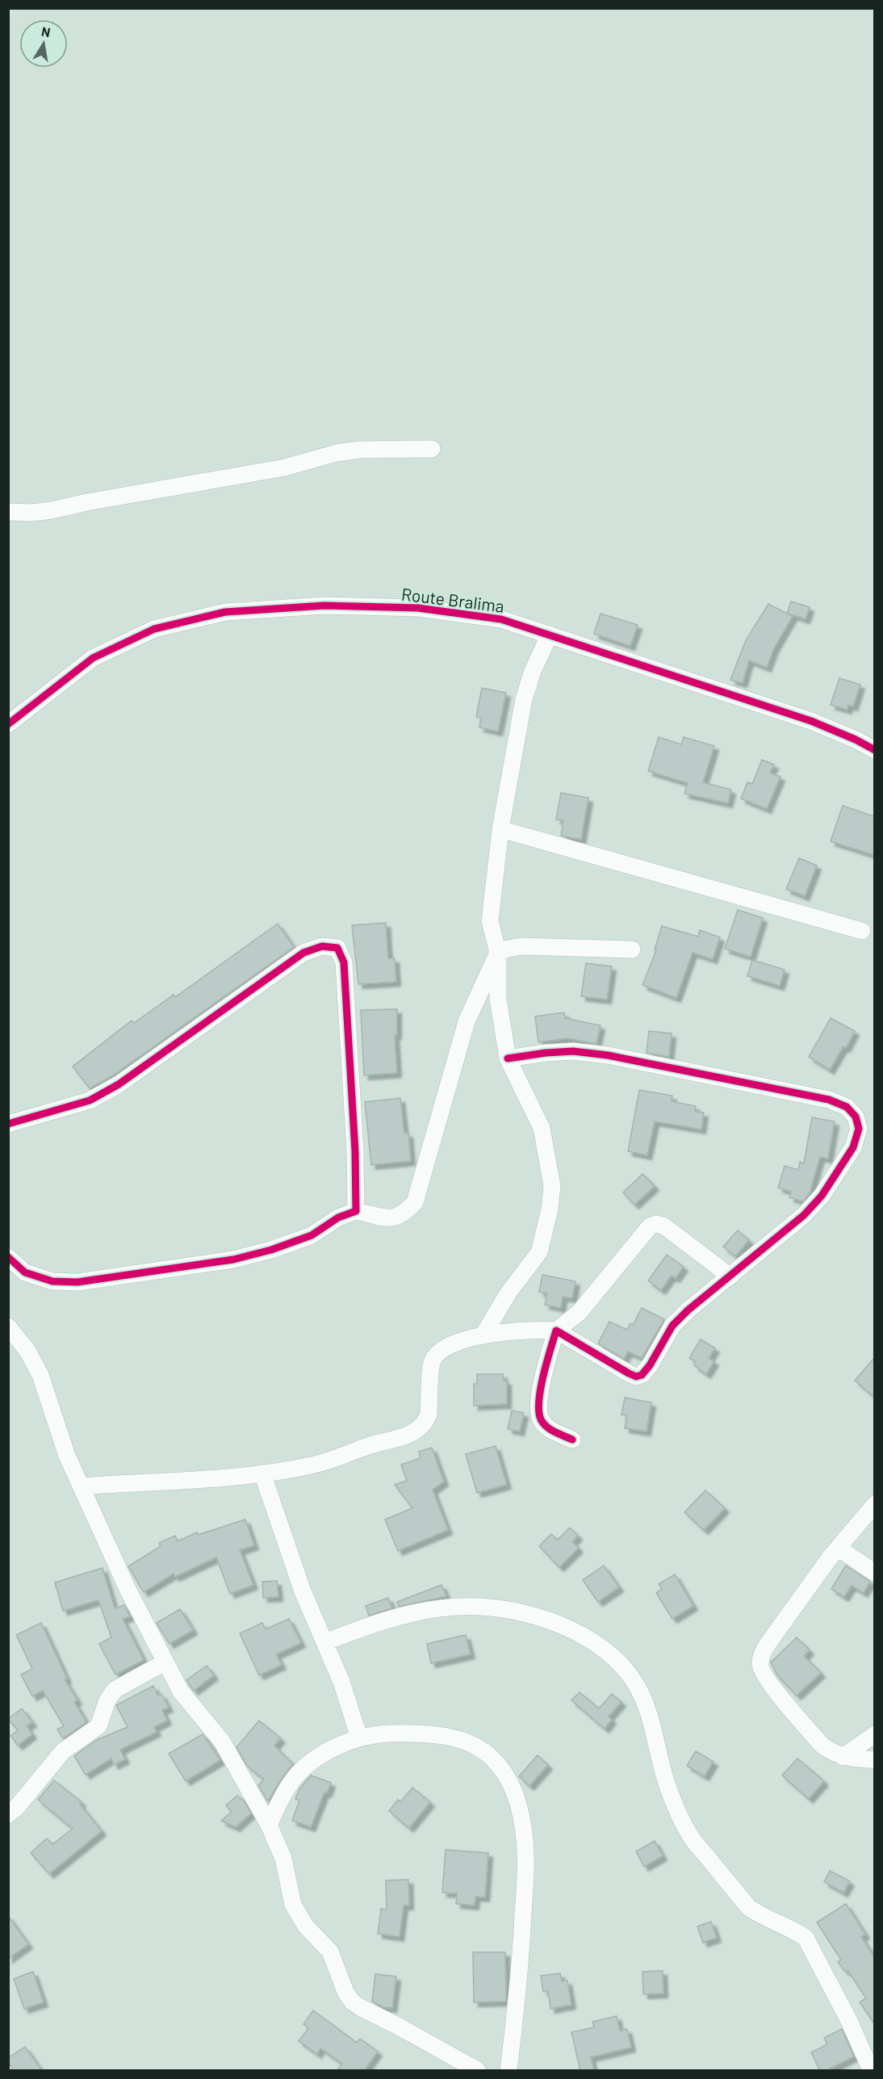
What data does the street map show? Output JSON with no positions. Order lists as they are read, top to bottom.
{
  "streets": {
    "street": ["Route Bralima"]
  },
  "north": "top"
}
